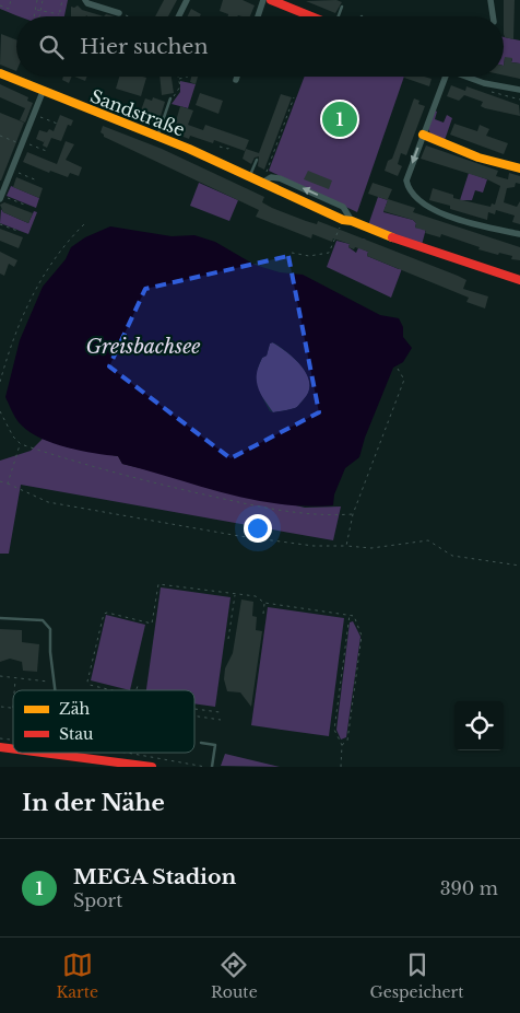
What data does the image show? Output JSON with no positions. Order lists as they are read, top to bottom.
{
  "streets": {
    "street": ["Sandstraße"]
  },
  "water": ["Greisbachsee"],
  "legend": ["Zäh", "Stau"],
  "page": {
    "search": "Hier suchen",
    "pins": "1",
    "heading": "In der Nähe",
    "list": [
      {
        "mark": "1",
        "name": "MEGA Stadion",
        "note": "Sport",
        "value": "390 m"
      }
    ],
    "nav": ["Karte", "Route", "Gespeichert"]
  }
}
